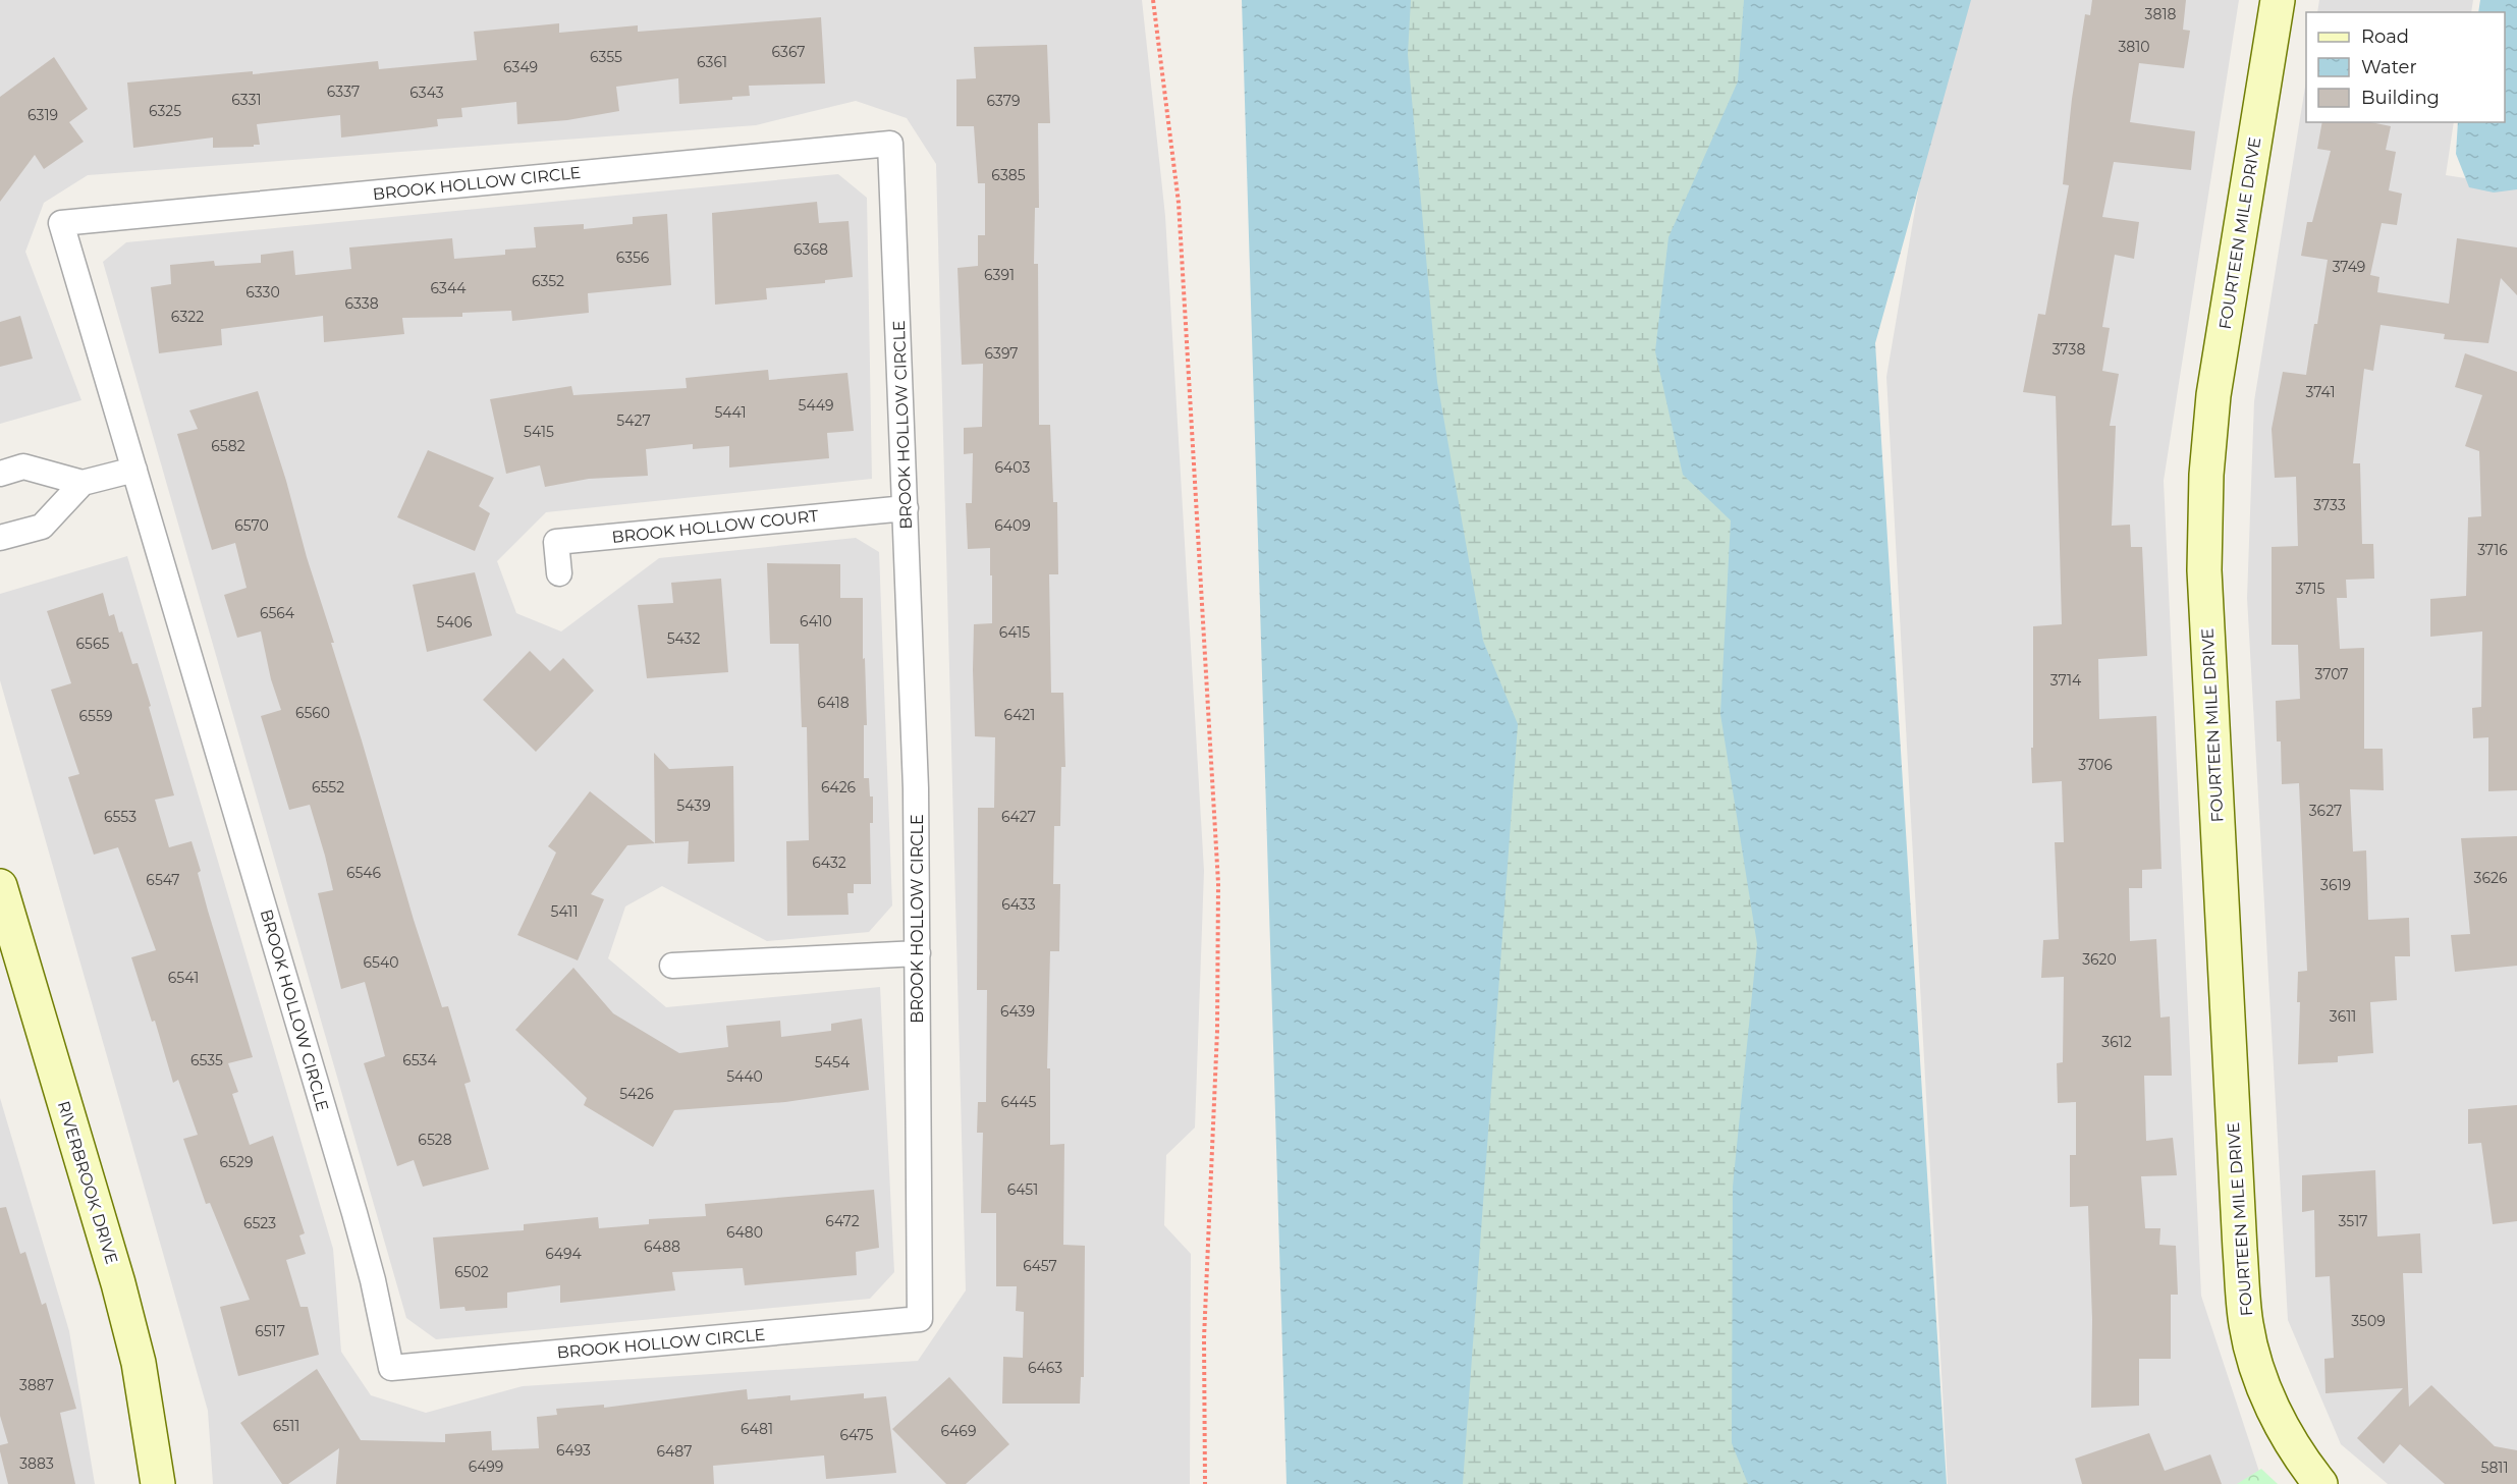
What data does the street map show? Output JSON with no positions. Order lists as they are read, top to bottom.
{
  "streets": {
    "street": [
      "BROOK HOLLOW CIRCLE",
      "FOURTEEN MILE DRIVE",
      "BROOK HOLLOW COURT",
      "RIVERBROOK DRIVE"
    ]
  },
  "crossings": [
    ["BROOK HOLLOW CIRCLE", "BROOK HOLLOW COURT"]
  ],
  "house_numbers": [
    "3818",
    "3810",
    "6367",
    "6355",
    "6361",
    "6349",
    "6337",
    "6343",
    "6331",
    "6379",
    "6325",
    "6319",
    "6385",
    "6368",
    "6356",
    "3749",
    "6391",
    "6352",
    "6344",
    "6330",
    "6338",
    "6322",
    "3738",
    "6397",
    "3741",
    "5449",
    "5441",
    "5427",
    "5415",
    "6582",
    "6403",
    "3733",
    "6570",
    "6409",
    "3716",
    "3715",
    "6564",
    "6410",
    "5406",
    "6415",
    "5432",
    "6565",
    "3707",
    "3714",
    "6418",
    "6560",
    "6421",
    "6559",
    "3706",
    "6552",
    "6426",
    "5439",
    "3627",
    "6553",
    "6427",
    "6432",
    "6546",
    "3626",
    "6547",
    "3619",
    "6433",
    "5411",
    "3620",
    "6540",
    "6541",
    "6439",
    "3611",
    "3612",
    "6535",
    "6534",
    "5454",
    "5440",
    "5426",
    "6445",
    "6528",
    "6529",
    "6451",
    "6472",
    "3517",
    "6523",
    "6480",
    "6488",
    "6494",
    "6457",
    "6502",
    "3509",
    "6517",
    "6463",
    "3887",
    "6511",
    "6481",
    "6469",
    "6475",
    "6493",
    "6487",
    "3883",
    "6499",
    "5811"
  ],
  "legend": ["Road", "Water", "Building"]
}
